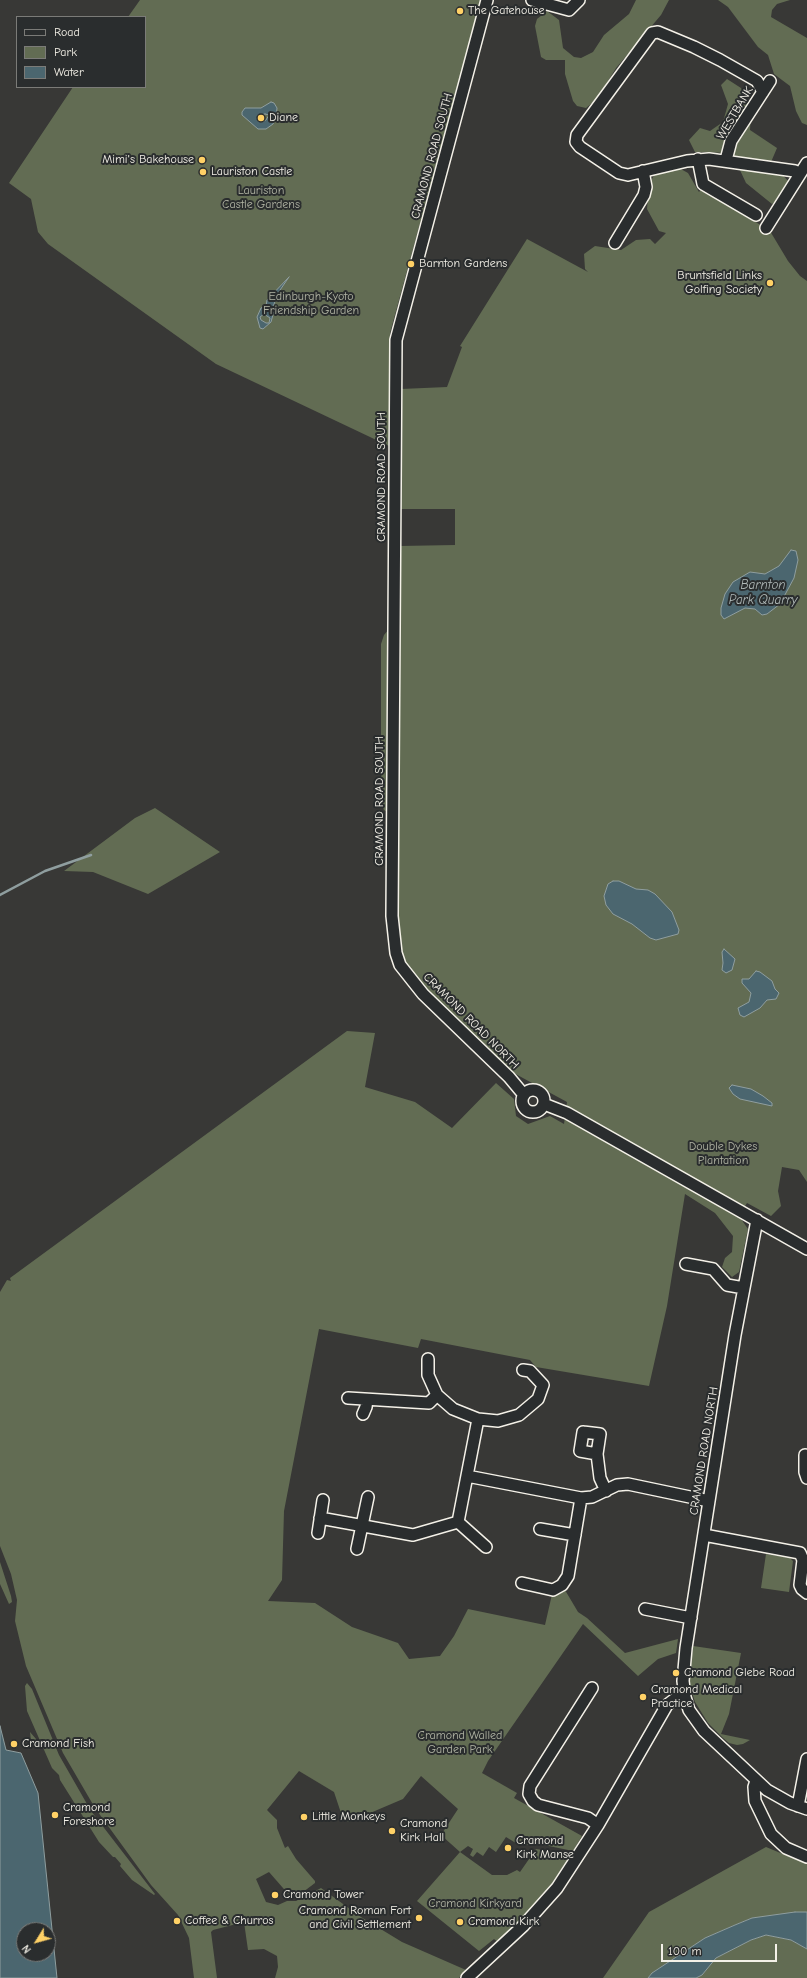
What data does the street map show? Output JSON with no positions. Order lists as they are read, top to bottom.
{
  "streets": {
    "street": ["WESTBANK", "CRAMOND ROAD SOUTH", "CRAMOND ROAD NORTH"]
  },
  "crossings": [
    ["CRAMOND ROAD SOUTH", "CRAMOND ROAD NORTH"]
  ],
  "water": ["Barnton Park Quarry"],
  "parks": [
    "Lauriston Castle Gardens",
    "Edinburgh-Kyoto Friendship Garden",
    "Double Dykes Plantation",
    "Cramond Walled Garden Park",
    "Cramond Kirkyard"
  ],
  "places": [
    "The Gatehouse",
    "Diane",
    "Mimi's Bakehouse",
    "Lauriston Castle",
    "Barnton Gardens",
    "Bruntsfield Links Golfing Society",
    "Cramond Glebe Road",
    "Cramond Medical Practice",
    "Cramond Fish",
    "Cramond Foreshore",
    "Little Monkeys",
    "Cramond Kirk Hall",
    "Cramond Kirk Manse",
    "Cramond Tower",
    "Cramond Roman Fort and Civil Settlement",
    "Coffee & Churros",
    "Cramond Kirk"
  ],
  "legend": ["Road", "Park", "Water"],
  "scale_bar": "100 m",
  "north": "bottom left"
}
